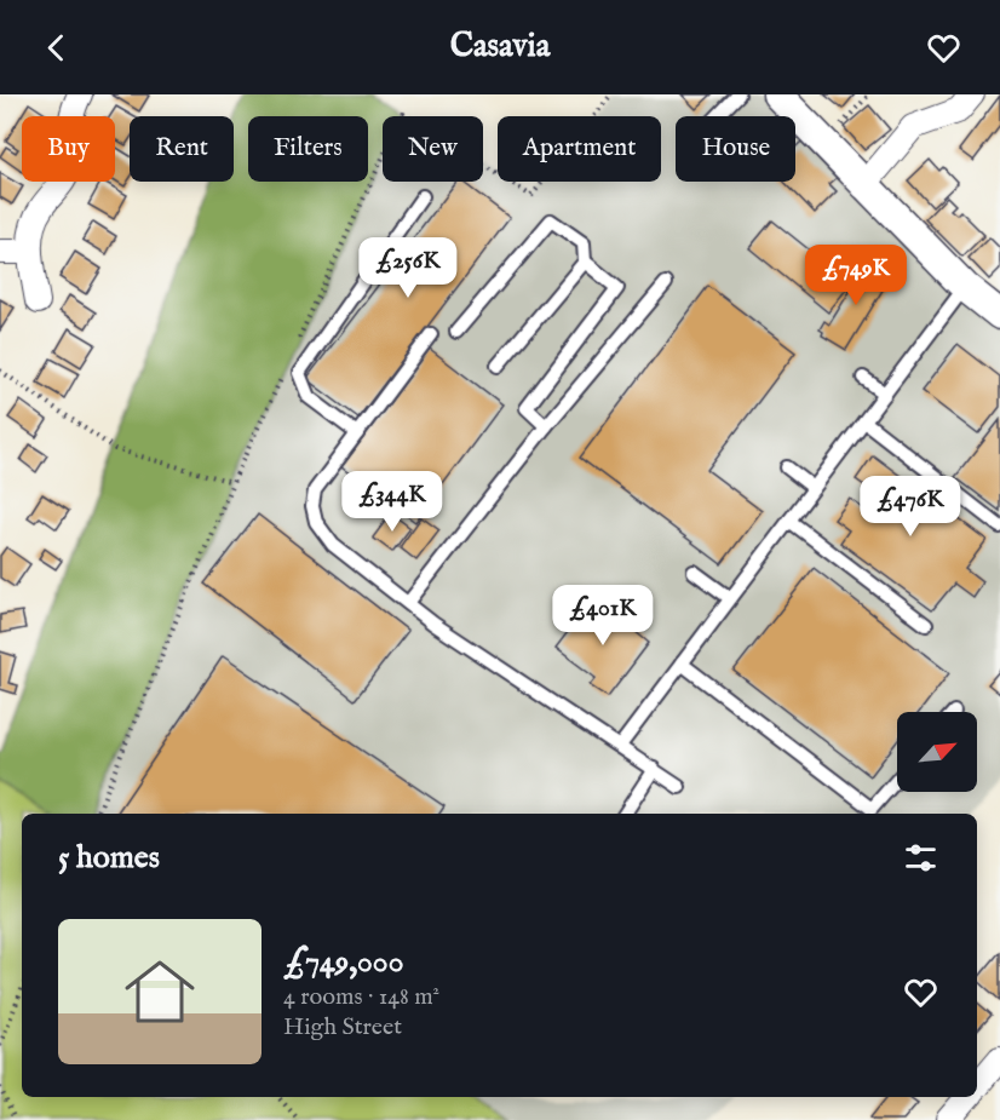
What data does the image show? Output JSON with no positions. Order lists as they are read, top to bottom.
{
  "north": "top right",
  "page": {
    "header": "Casavia",
    "chip": [
      "Buy",
      "Rent",
      "Filters",
      "New",
      "Apartment",
      "House"
    ],
    "price": [
      "£256K",
      "£749K",
      "£344K",
      "£476K",
      "£401K"
    ],
    "heading": "5 homes",
    "list": [
      {
        "name": "£749,000",
        "note": "4 rooms · 148 m² · High Street"
      }
    ]
  }
}
